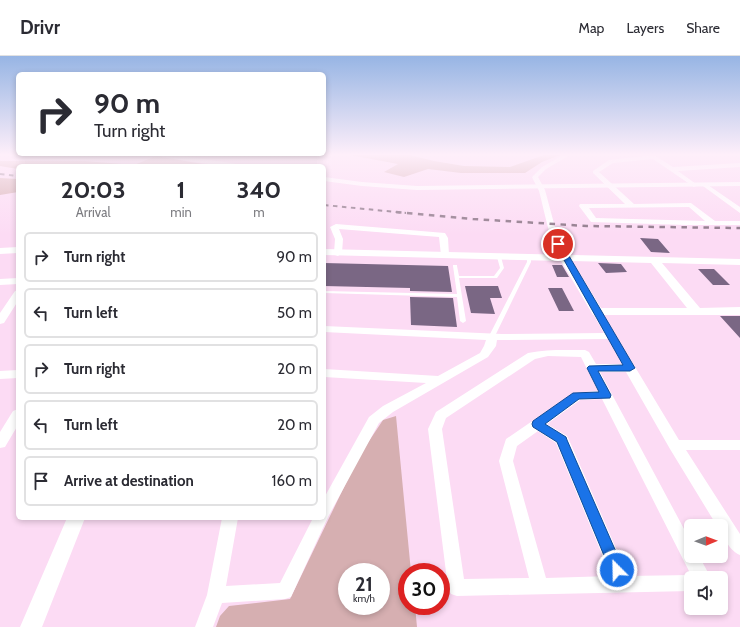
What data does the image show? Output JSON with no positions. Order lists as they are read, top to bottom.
{
  "north": "right",
  "page": {
    "header": "Drivr",
    "nav": ["Map", "Layers", "Share"],
    "turn": ["90 m", "Turn right"],
    "eta": [
      "20:03",
      "Arrival",
      "1",
      "min",
      "340",
      "m"
    ],
    "list": [
      {
        "name": "Turn right",
        "value": "90 m"
      },
      {
        "name": "Turn left",
        "value": "50 m"
      },
      {
        "name": "Turn right",
        "value": "20 m"
      },
      {
        "name": "Turn left",
        "value": "20 m"
      },
      {
        "name": "Arrive at destination",
        "value": "160 m"
      }
    ],
    "speed": "21 km/h",
    "limit": "30"
  }
}
